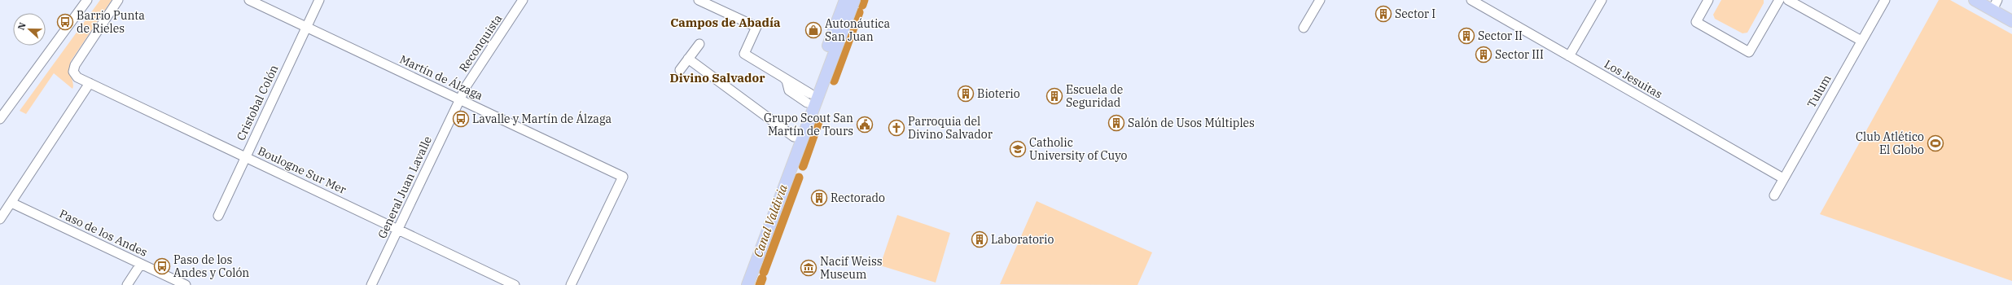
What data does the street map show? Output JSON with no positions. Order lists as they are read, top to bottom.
{
  "streets": {
    "street": [
      "Reconquista",
      "Martín de Álzaga",
      "Los Jesuitas",
      "Tulum",
      "Cristobal Colón",
      "Boulogne Sur Mer",
      "General Juan Lavalle",
      "Paso de los Andes"
    ]
  },
  "crossings": [
    ["Reconquista", "Martín de Álzaga"],
    ["Reconquista", "General Juan Lavalle"],
    ["Martín de Álzaga", "Cristobal Colón"],
    ["Martín de Álzaga", "General Juan Lavalle"],
    ["Los Jesuitas", "Tulum"],
    ["Cristobal Colón", "Boulogne Sur Mer"],
    ["Boulogne Sur Mer", "General Juan Lavalle"]
  ],
  "districts": ["Campos de Abadía", "Divino Salvador"],
  "water": ["Canal Valdivia"],
  "places": {
    "building": [
      "Sector I",
      "Sector II",
      "Sector III",
      "Bioterio",
      "Escuela de Seguridad",
      "Salón de Usos Múltiples",
      "Rectorado",
      "Laboratorio"
    ],
    "bus stop": ["Barrio Punta de Rieles", "Lavalle y Martín de Álzaga", "Paso de los Andes y Colón"],
    "shop": ["Autonáutica San Juan"],
    "public building": ["Grupo Scout San Martín de Tours"],
    "church": ["Parroquia del Divino Salvador"],
    "sports": ["Club Atlético El Globo"],
    "school or university": ["Catholic University of Cuyo"],
    "museum": ["Nacif Weiss Museum"]
  },
  "north": "left"
}
